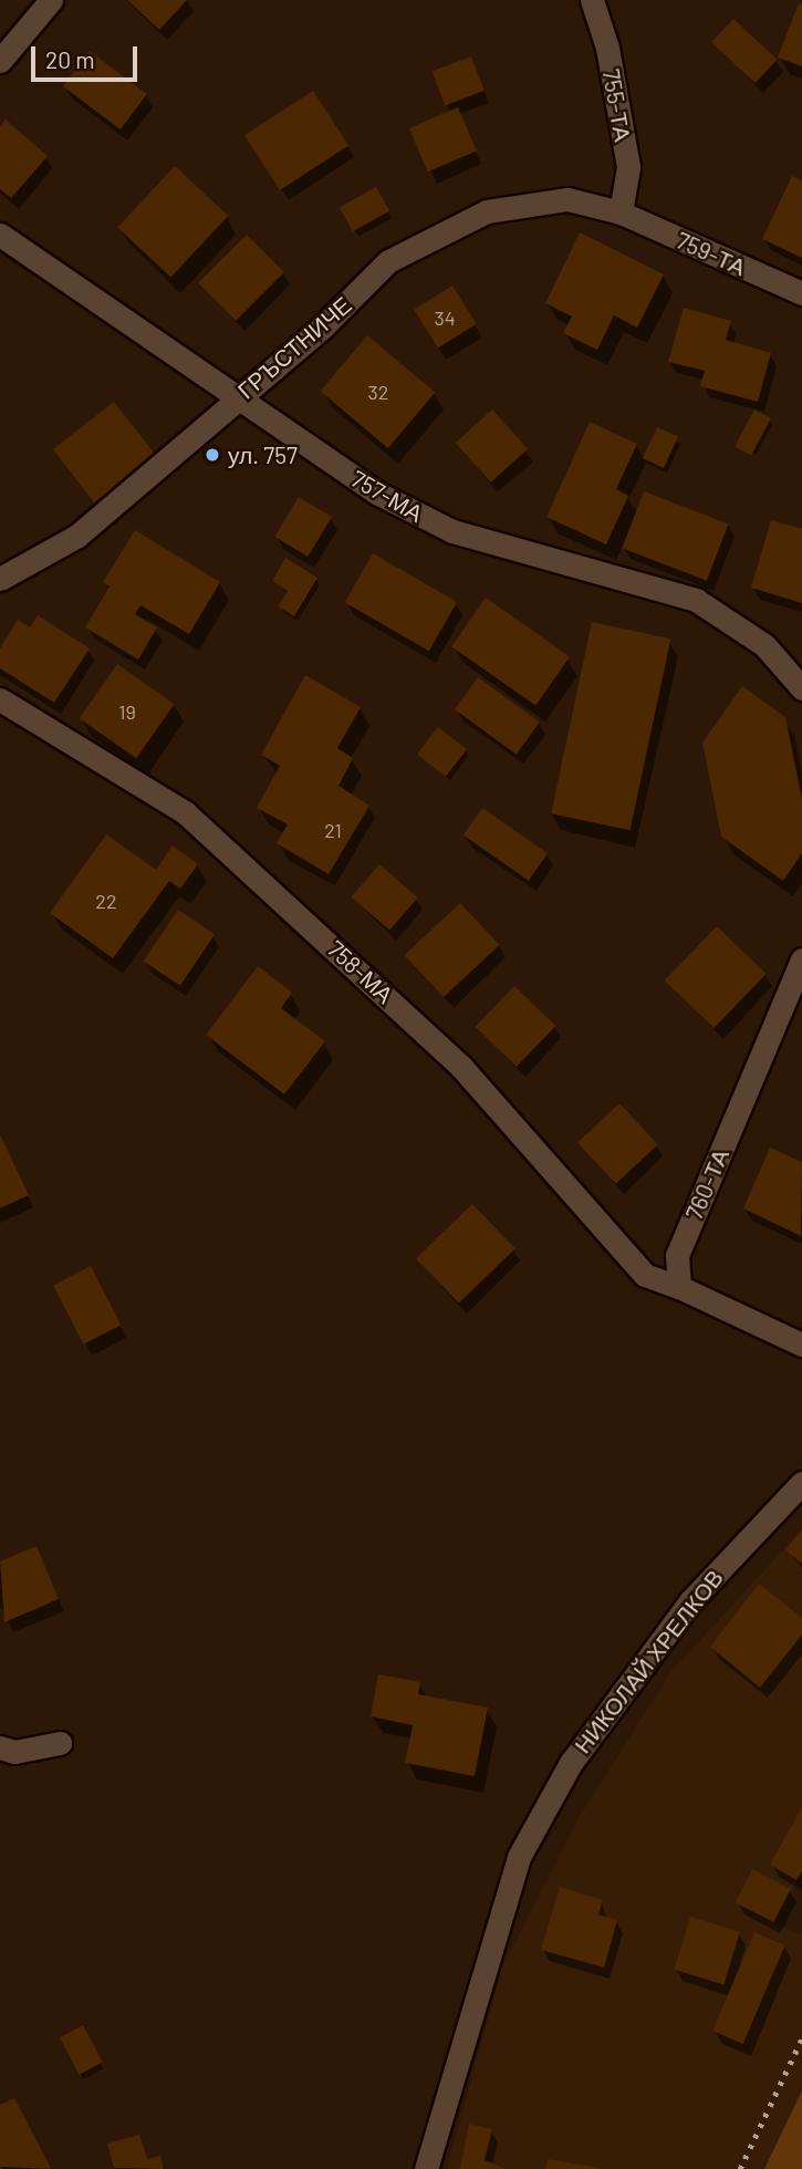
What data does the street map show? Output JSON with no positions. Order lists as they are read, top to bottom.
{
  "streets": {
    "street": [
      "755-ТА",
      "759-ТА",
      "ГРЪСТНИЧЕ",
      "757-МА",
      "758-МА",
      "760-ТА",
      "НИКОЛАЙ ХРЕЛКОВ"
    ]
  },
  "crossings": [
    ["755-ТА", "759-ТА"],
    ["755-ТА", "ГРЪСТНИЧЕ"],
    ["759-ТА", "ГРЪСТНИЧЕ"],
    ["ГРЪСТНИЧЕ", "757-МА"],
    ["758-МА", "760-ТА"]
  ],
  "places": ["ул. 757"],
  "house_numbers": [
    "34",
    "32",
    "19",
    "21",
    "22"
  ],
  "scale_bar": "20 m"
}
